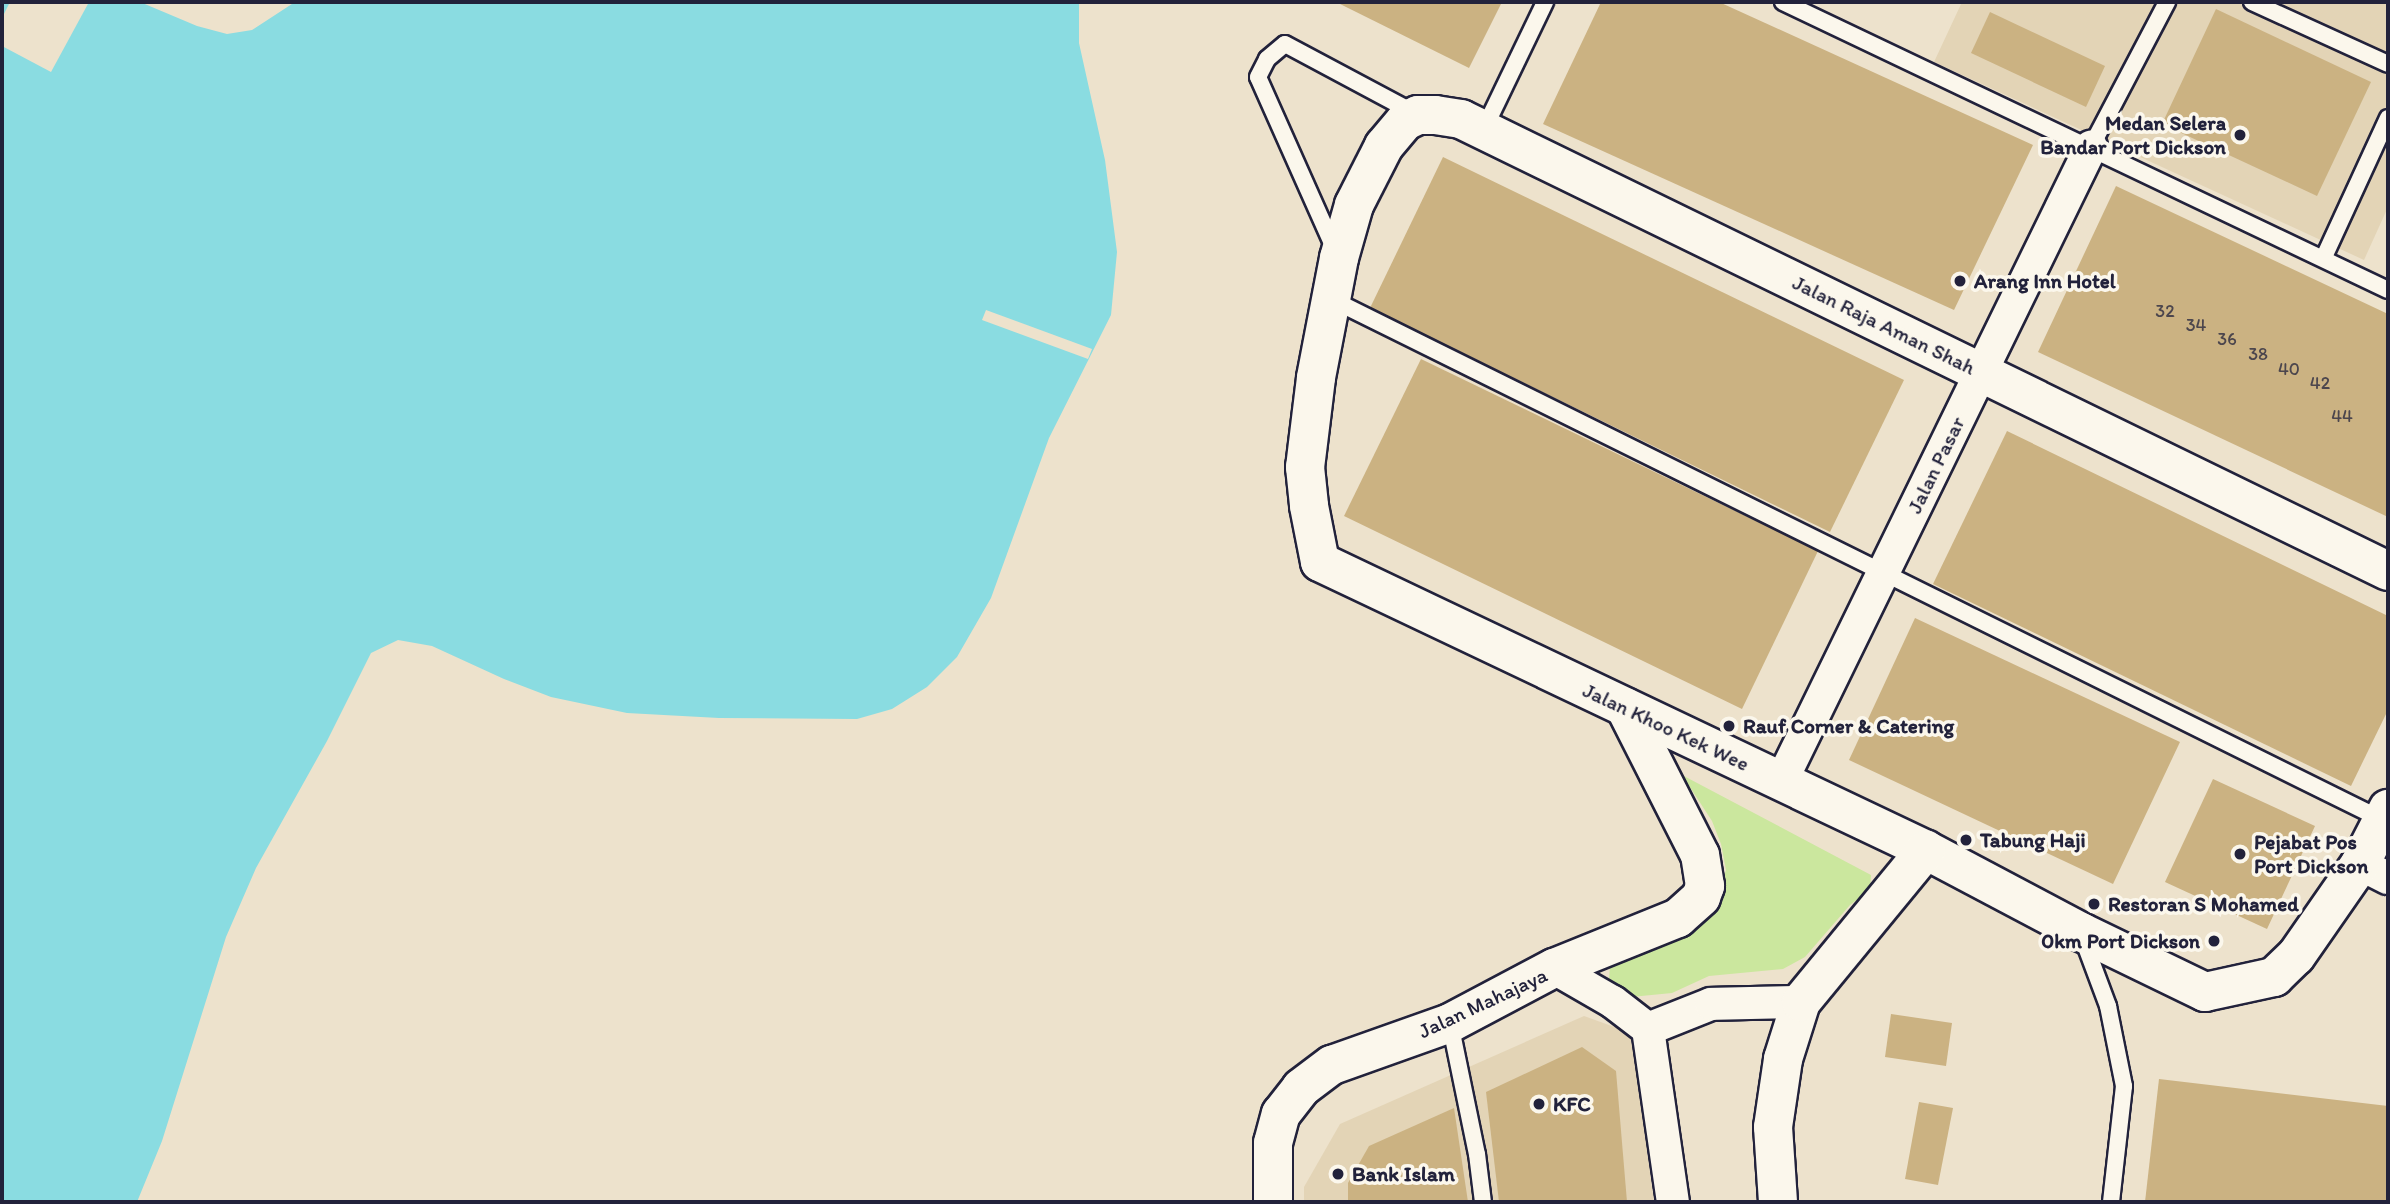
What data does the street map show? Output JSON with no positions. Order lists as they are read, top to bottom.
{
  "streets": {
    "street": [
      "Jalan Raja Aman Shah",
      "Jalan Pasar",
      "Jalan Khoo Kek Wee",
      "Jalan Mahajaya"
    ]
  },
  "crossings": [
    ["Jalan Raja Aman Shah", "Jalan Pasar"],
    ["Jalan Raja Aman Shah", "Jalan Khoo Kek Wee"],
    ["Jalan Pasar", "Jalan Khoo Kek Wee"]
  ],
  "places": [
    "Medan Selera Bandar Port Dickson",
    "Arang Inn Hotel",
    "Rauf Corner & Catering",
    "Tabung Haji",
    "Pejabat Pos Port Dickson",
    "Restoran S Mohamed",
    "0km Port Dickson",
    "KFC",
    "Bank Islam"
  ],
  "house_numbers": [
    "32",
    "34",
    "36",
    "38",
    "40",
    "42",
    "44"
  ]
}
